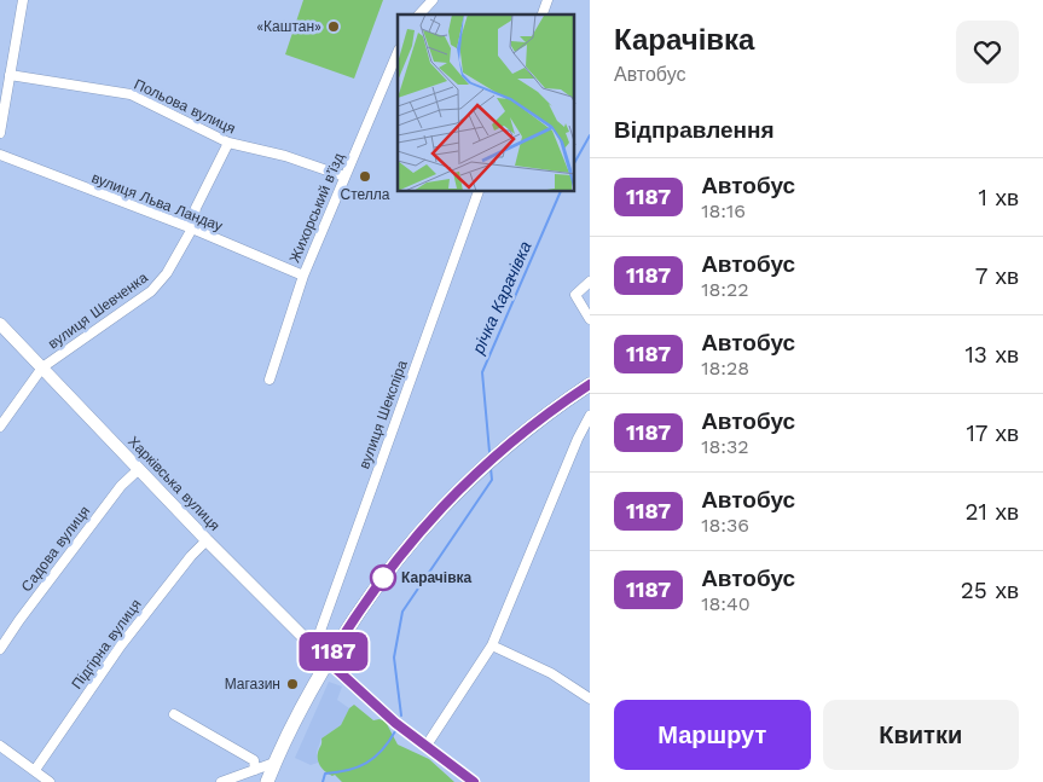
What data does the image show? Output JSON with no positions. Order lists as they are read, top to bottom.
{
  "streets": {
    "main road": ["Харківська вулиця"],
    "street": [
      "Польова вулиця",
      "вулиця Льва Ландау",
      "Жихорський в’їзд",
      "вулиця Шевченка",
      "вулиця Шекспіра",
      "Садова вулиця",
      "Підгірна вулиця"
    ]
  },
  "crossings": [
    ["Польова вулиця", "Жихорський в’їзд"],
    ["Польова вулиця", "вулиця Шевченка"],
    ["вулиця Льва Ландау", "Жихорський в’їзд"],
    ["вулиця Льва Ландау", "вулиця Шевченка"],
    ["вулиця Шевченка", "Харківська вулиця"],
    ["вулиця Шекспіра", "Харківська вулиця"],
    ["Харківська вулиця", "Садова вулиця"],
    ["Харківська вулиця", "Підгірна вулиця"]
  ],
  "water": ["річка Карачівка"],
  "places": [
    "«Каштан»",
    "Стелла",
    "Карачівка",
    "Магазин"
  ],
  "lines": ["bus line 1187"],
  "page": {
    "on_map": "1187",
    "heading": [
      ["Карачівка", "Автобус"],
      "Відправлення"
    ],
    "list": [
      {
        "mark": "1187",
        "name": "Автобус",
        "note": "18:16",
        "value": "1 хв"
      },
      {
        "mark": "1187",
        "name": "Автобус",
        "note": "18:22",
        "value": "7 хв"
      },
      {
        "mark": "1187",
        "name": "Автобус",
        "note": "18:28",
        "value": "13 хв"
      },
      {
        "mark": "1187",
        "name": "Автобус",
        "note": "18:32",
        "value": "17 хв"
      },
      {
        "mark": "1187",
        "name": "Автобус",
        "note": "18:36",
        "value": "21 хв"
      },
      {
        "mark": "1187",
        "name": "Автобус",
        "note": "18:40",
        "value": "25 хв"
      }
    ],
    "buttons": ["Маршрут", "Квитки"]
  }
}
